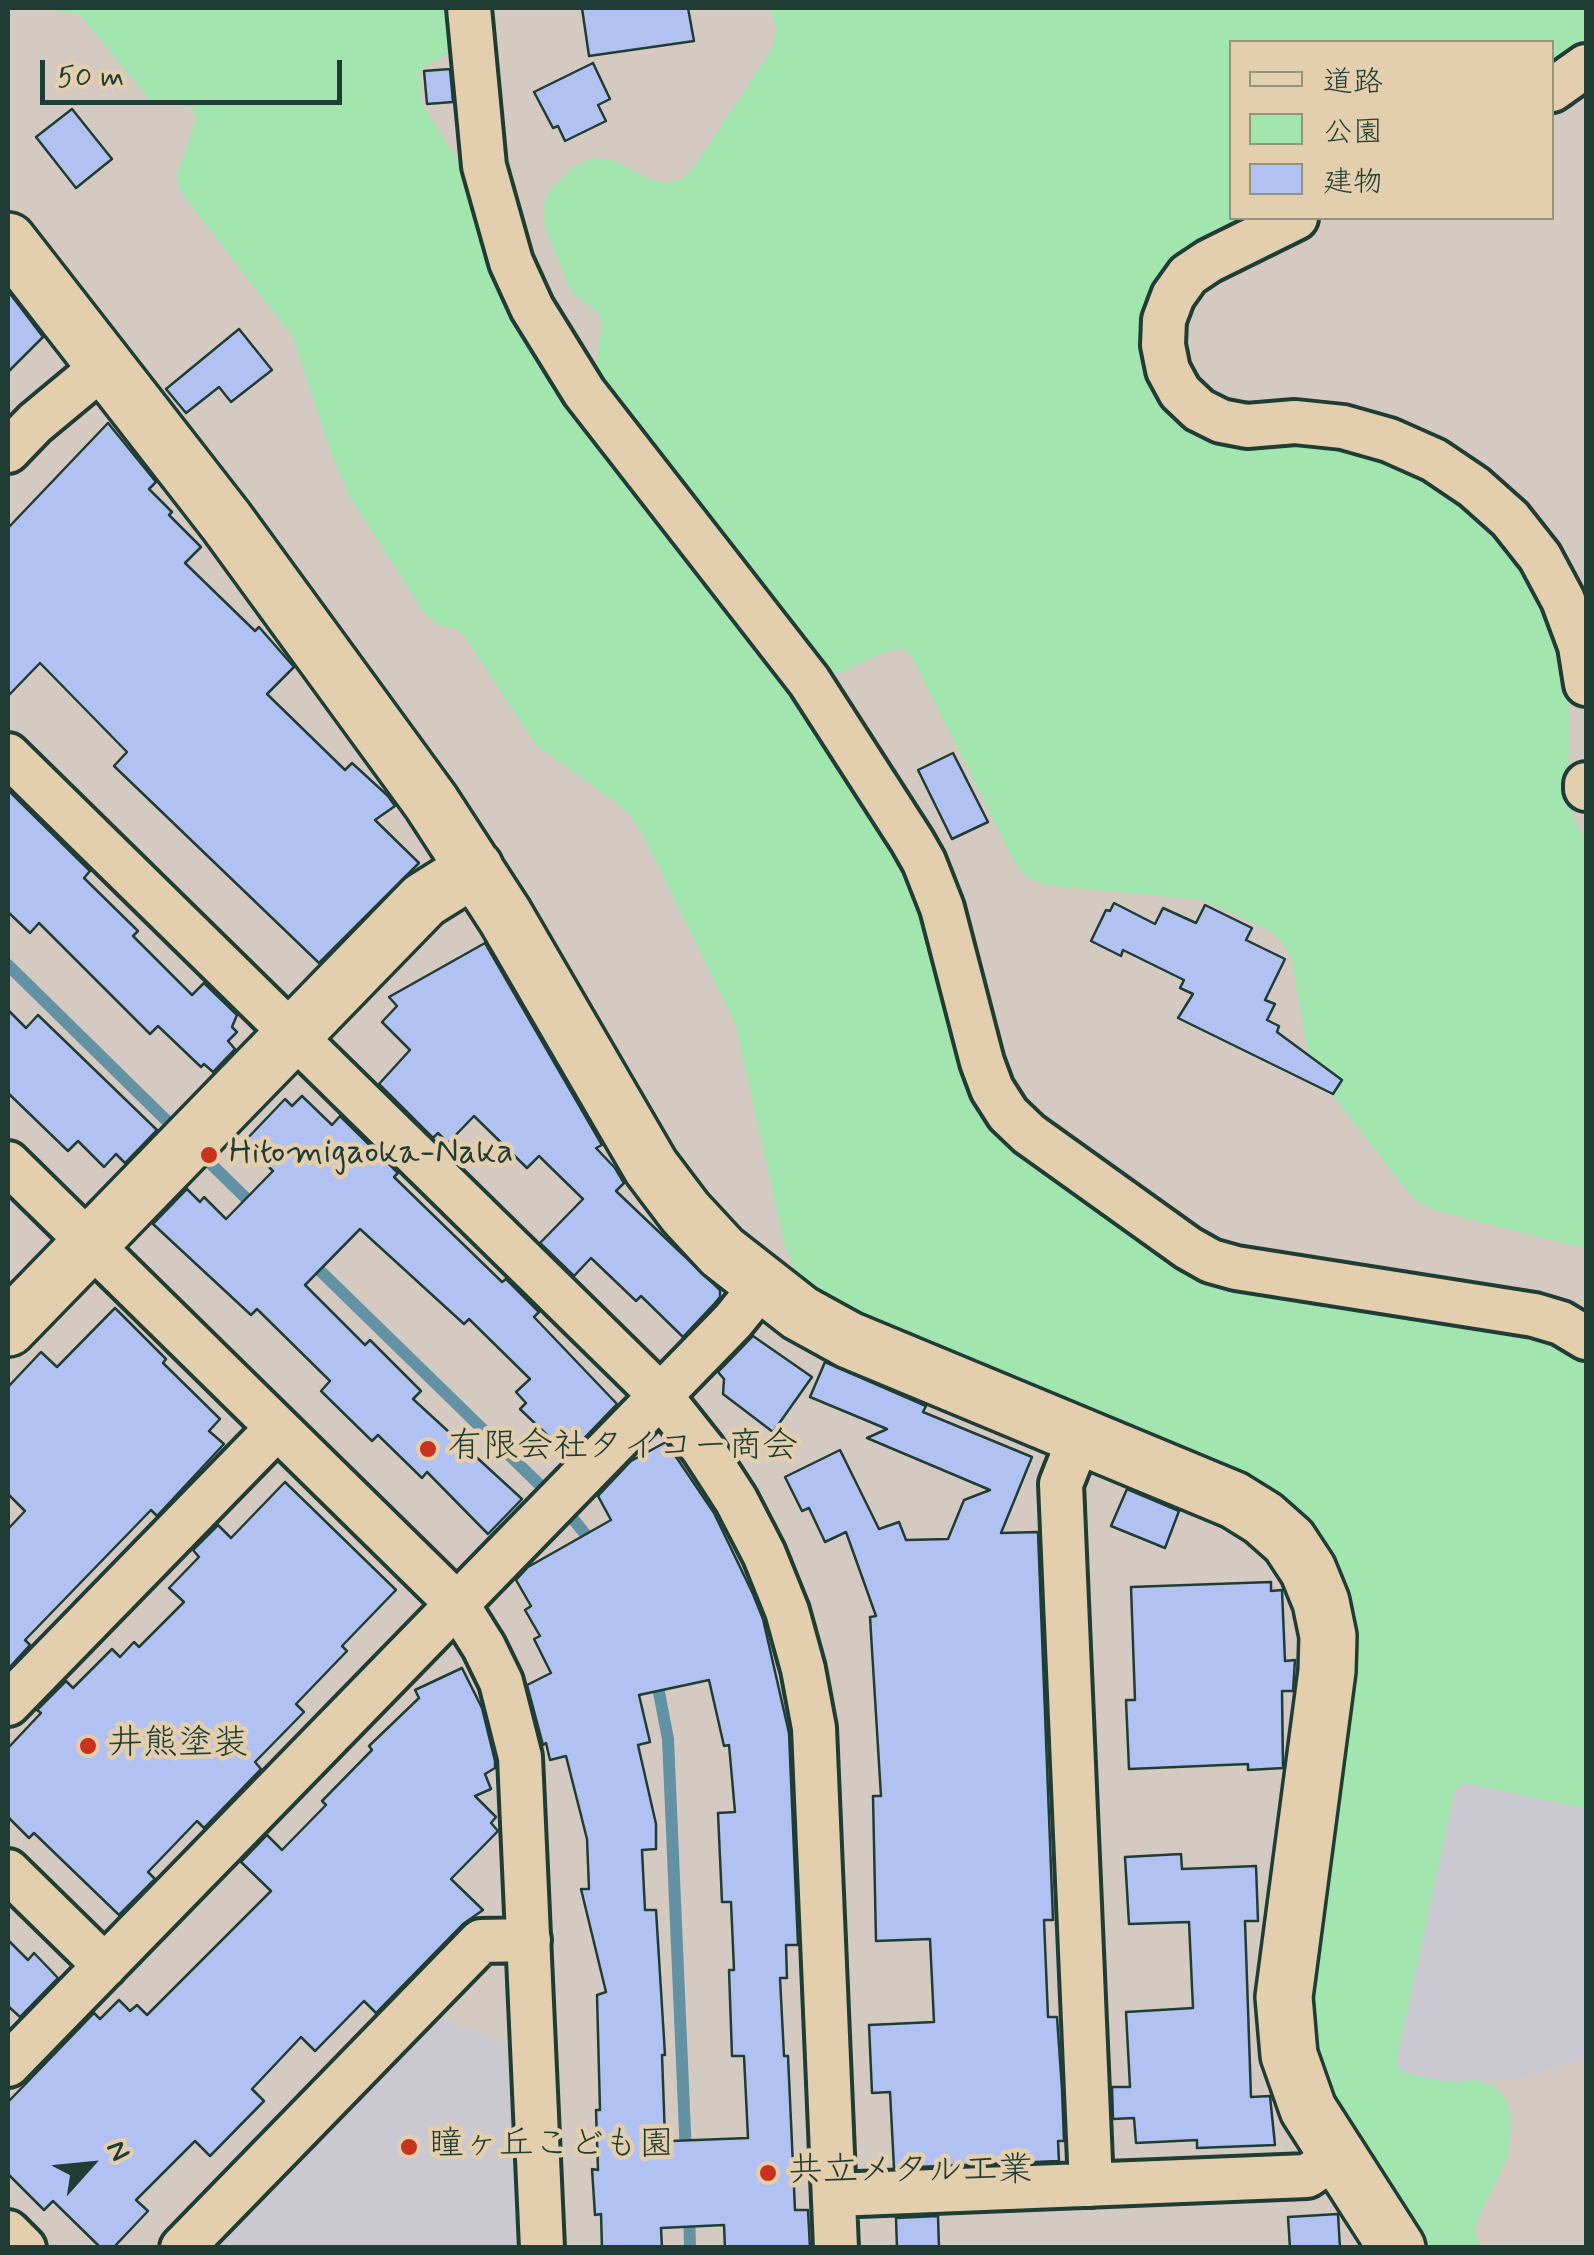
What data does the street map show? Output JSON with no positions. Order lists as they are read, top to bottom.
{
  "places": [
    "Hitomigaoka-Naka",
    "有限会社タイコー商会",
    "井熊塗装",
    "瞳ヶ丘こども園",
    "共立メタル工業"
  ],
  "legend": ["道路", "公園", "建物"],
  "scale_bar": "50 m",
  "north": "top right"
}
